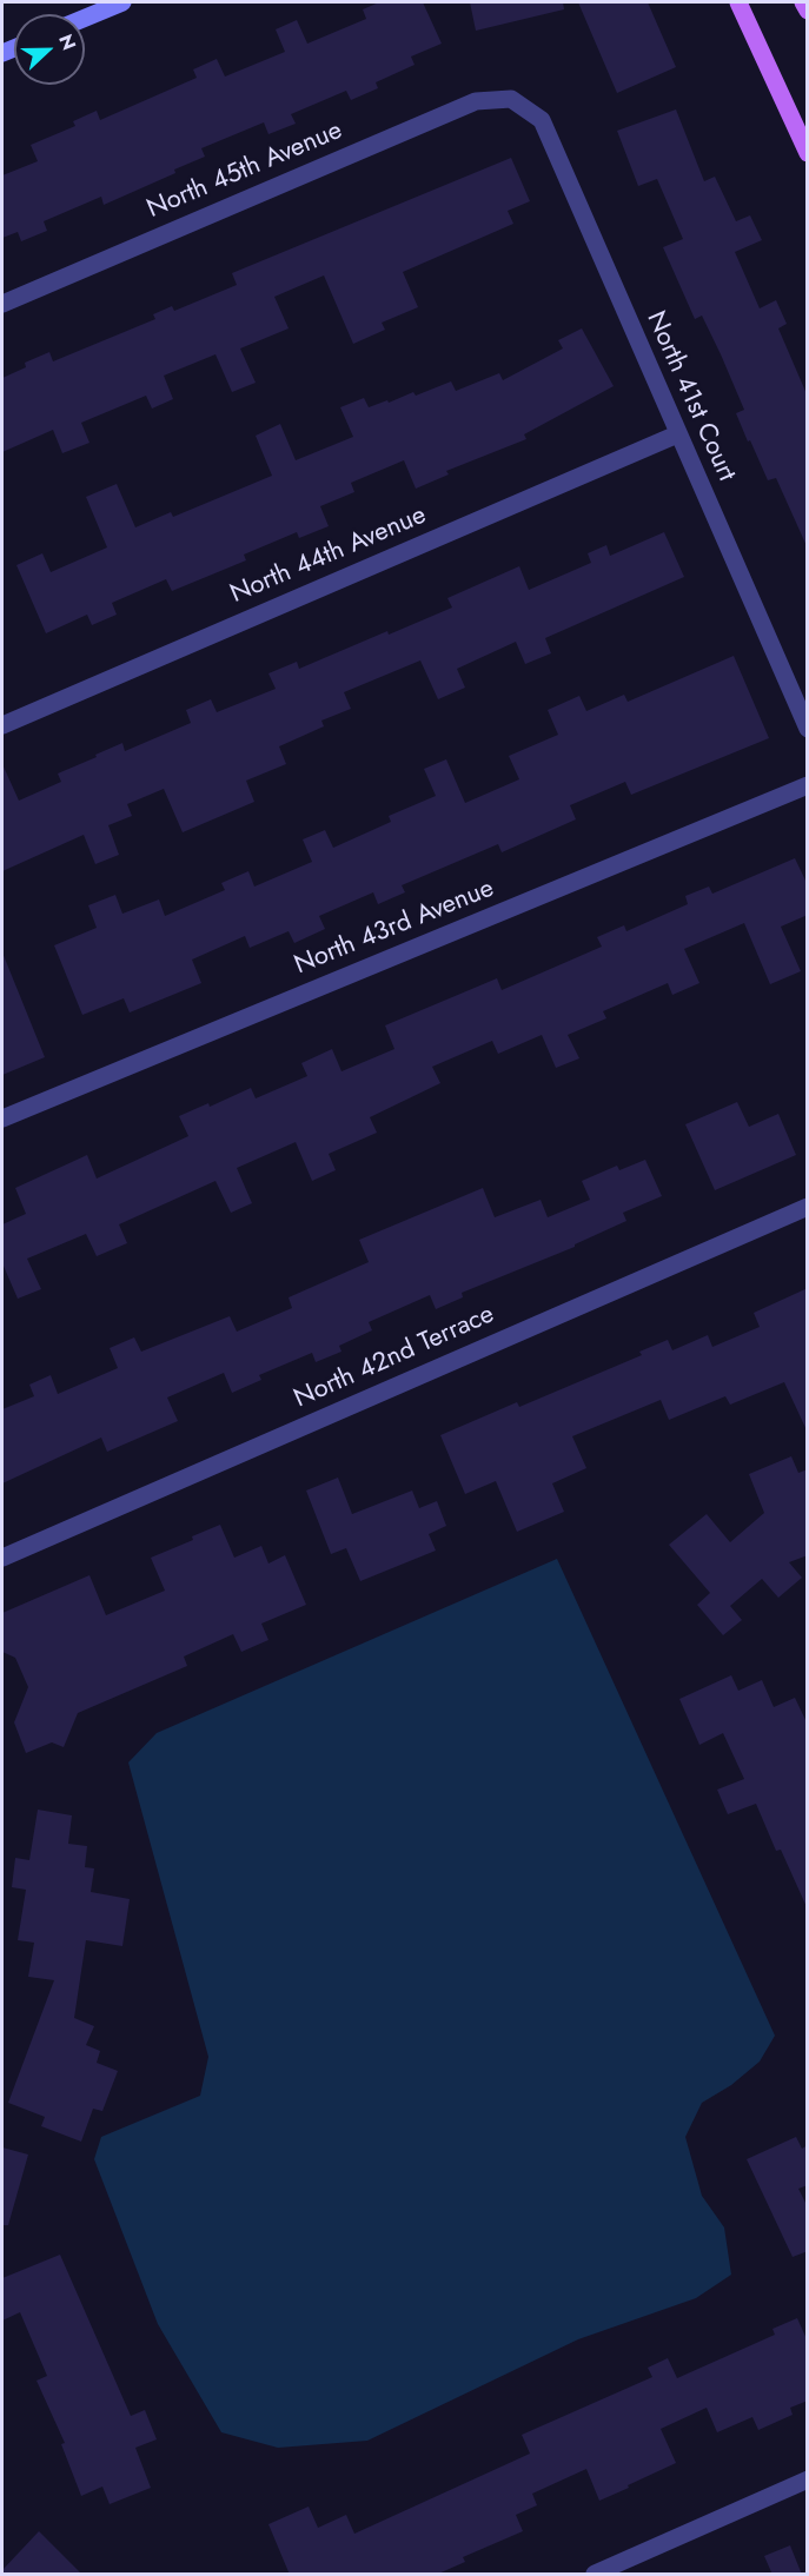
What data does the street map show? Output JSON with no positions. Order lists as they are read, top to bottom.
{
  "streets": {
    "street": [
      "North 45th Avenue",
      "North 41st Court",
      "North 44th Avenue",
      "North 43rd Avenue",
      "North 42nd Terrace"
    ]
  },
  "crossings": [
    ["North 45th Avenue", "North 41st Court"],
    ["North 41st Court", "North 44th Avenue"]
  ],
  "north": "right"
}
